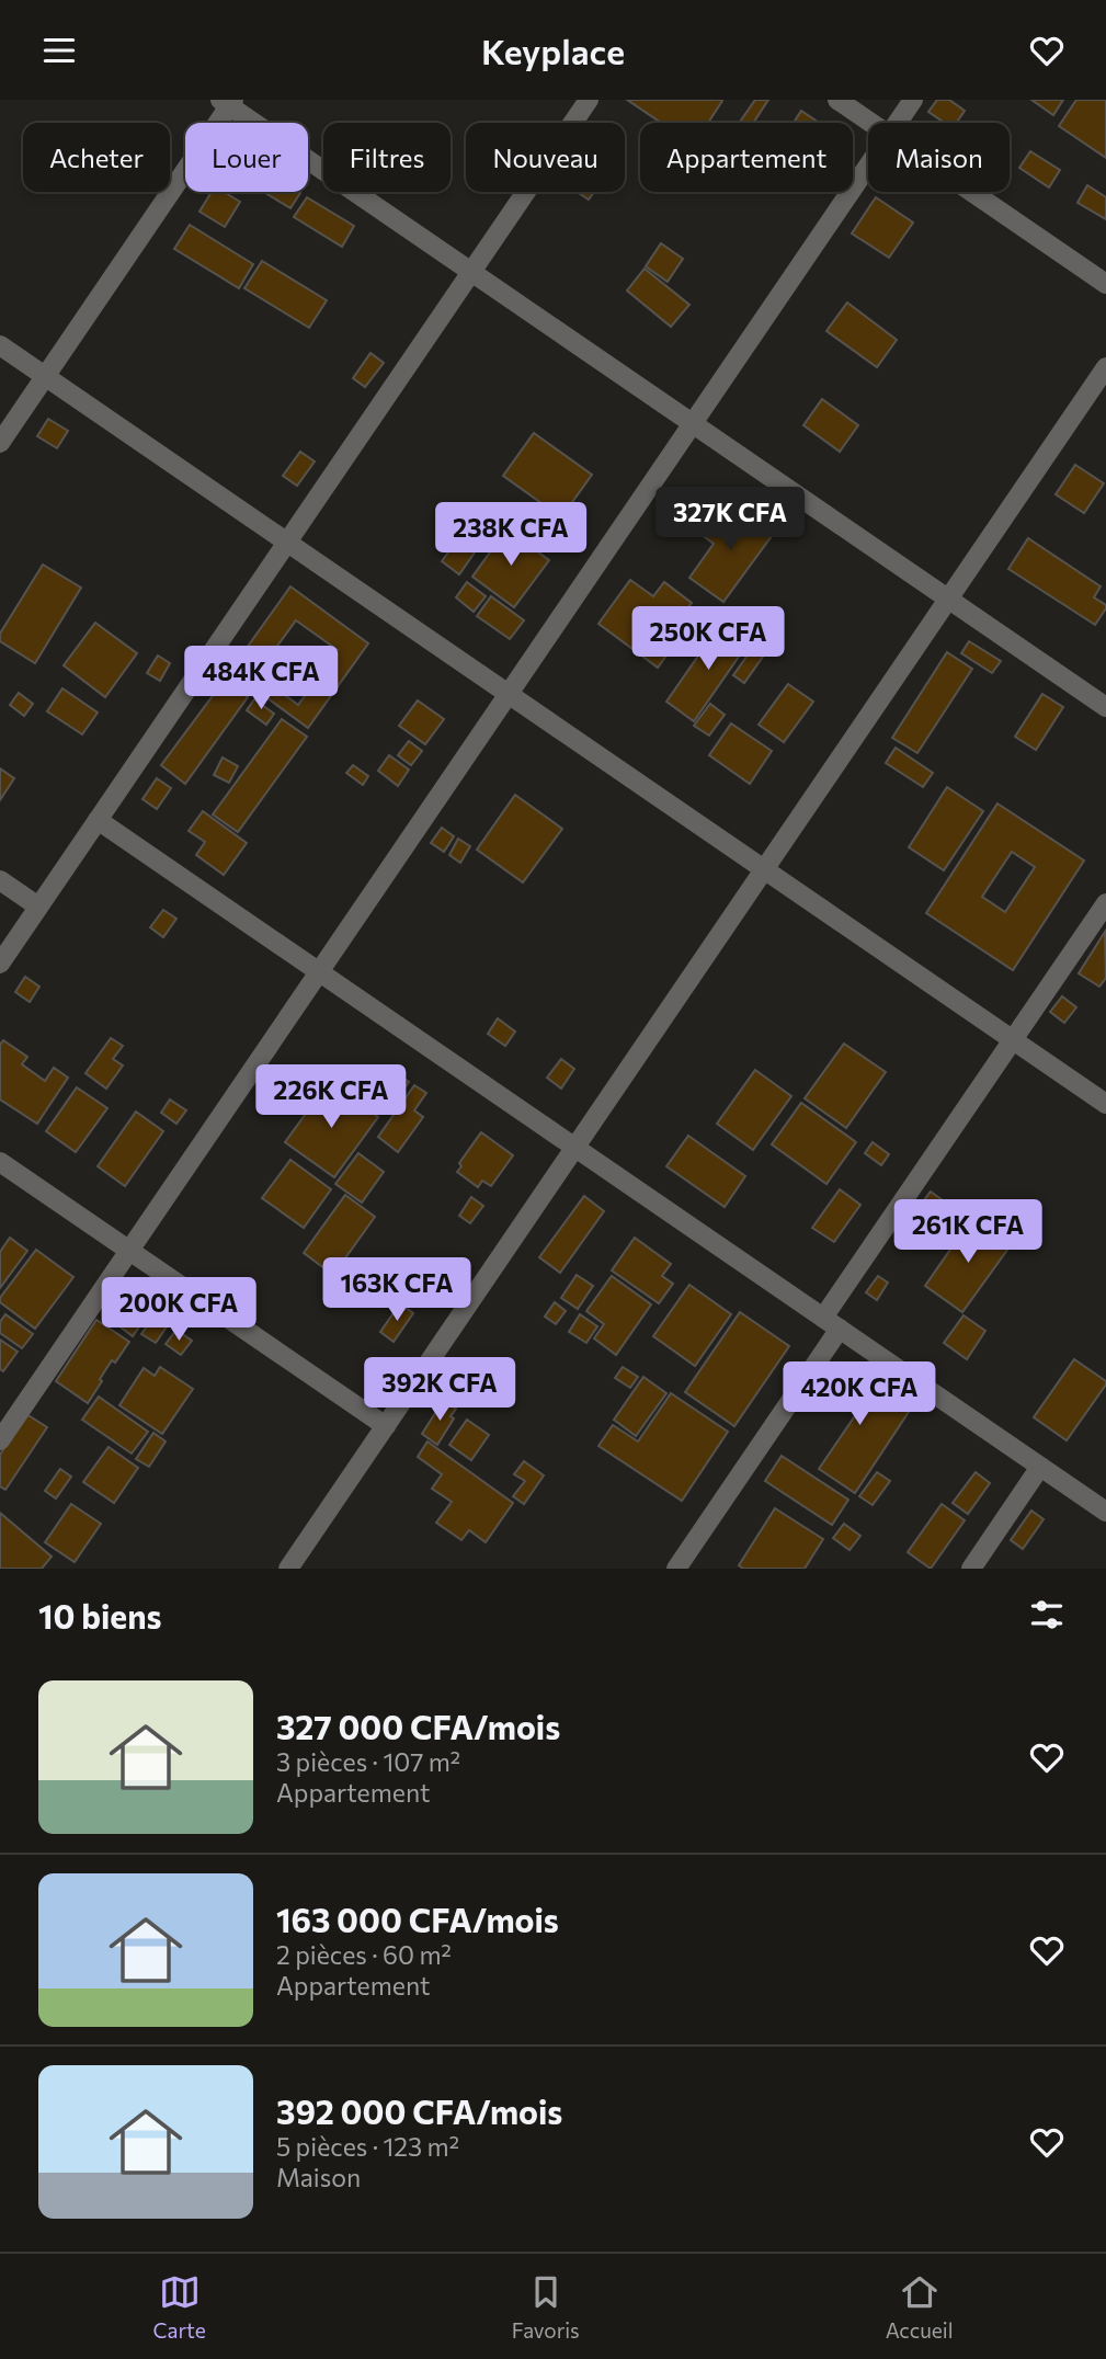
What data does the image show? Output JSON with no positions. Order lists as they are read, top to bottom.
{
  "page": {
    "header": "Keyplace",
    "chip": [
      "Acheter",
      "Louer",
      "Filtres",
      "Nouveau",
      "Appartement",
      "Maison"
    ],
    "price": [
      "327K CFA",
      "238K CFA",
      "250K CFA",
      "484K CFA",
      "226K CFA",
      "261K CFA",
      "163K CFA",
      "200K CFA",
      "392K CFA",
      "420K CFA"
    ],
    "heading": "10 biens",
    "list": [
      {
        "name": "327 000 CFA/mois",
        "note": "3 pièces · 107 m² · Appartement"
      },
      {
        "name": "163 000 CFA/mois",
        "note": "2 pièces · 60 m² · Appartement"
      },
      {
        "name": "392 000 CFA/mois",
        "note": "5 pièces · 123 m² · Maison"
      }
    ],
    "tabs": ["Carte", "Favoris", "Accueil"]
  }
}
